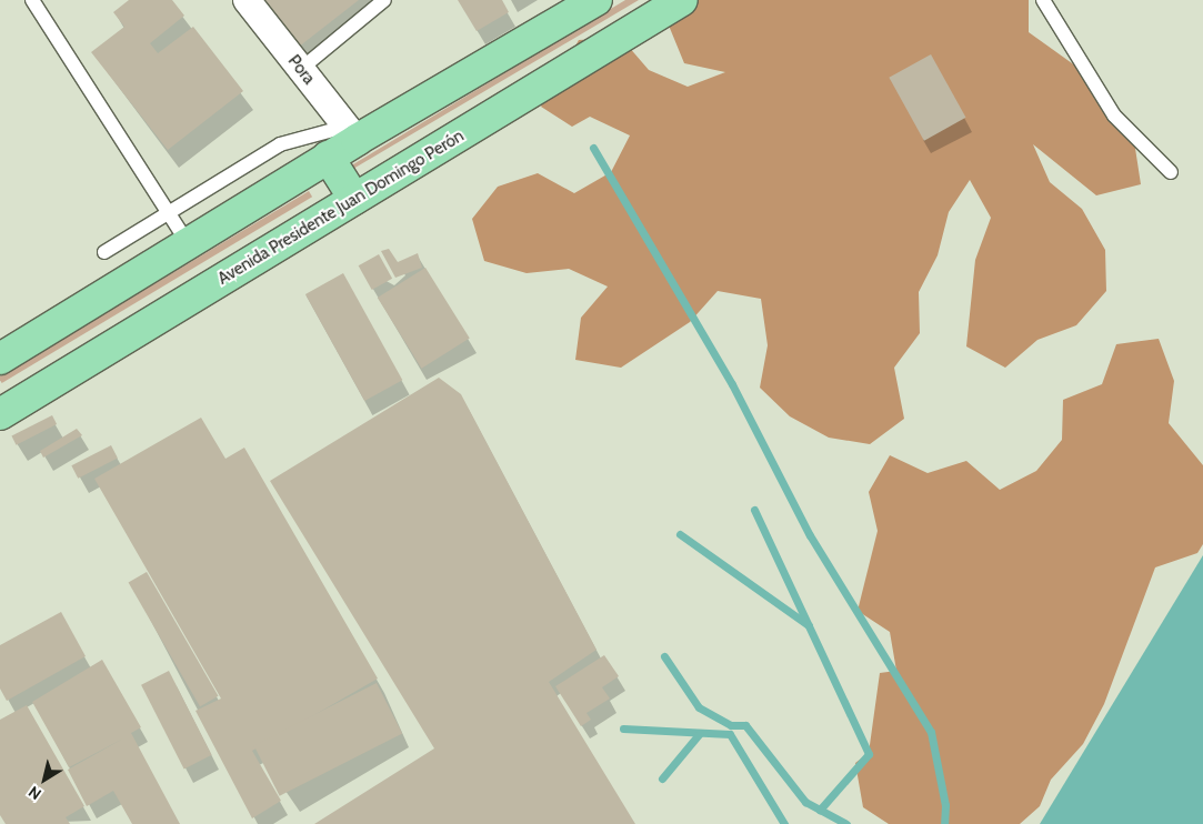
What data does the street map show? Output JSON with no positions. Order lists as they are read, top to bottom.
{
  "streets": {
    "main road": ["Avenida Presidente Juan Domingo Perón"],
    "street": ["Pora"]
  },
  "north": "bottom left"
}
